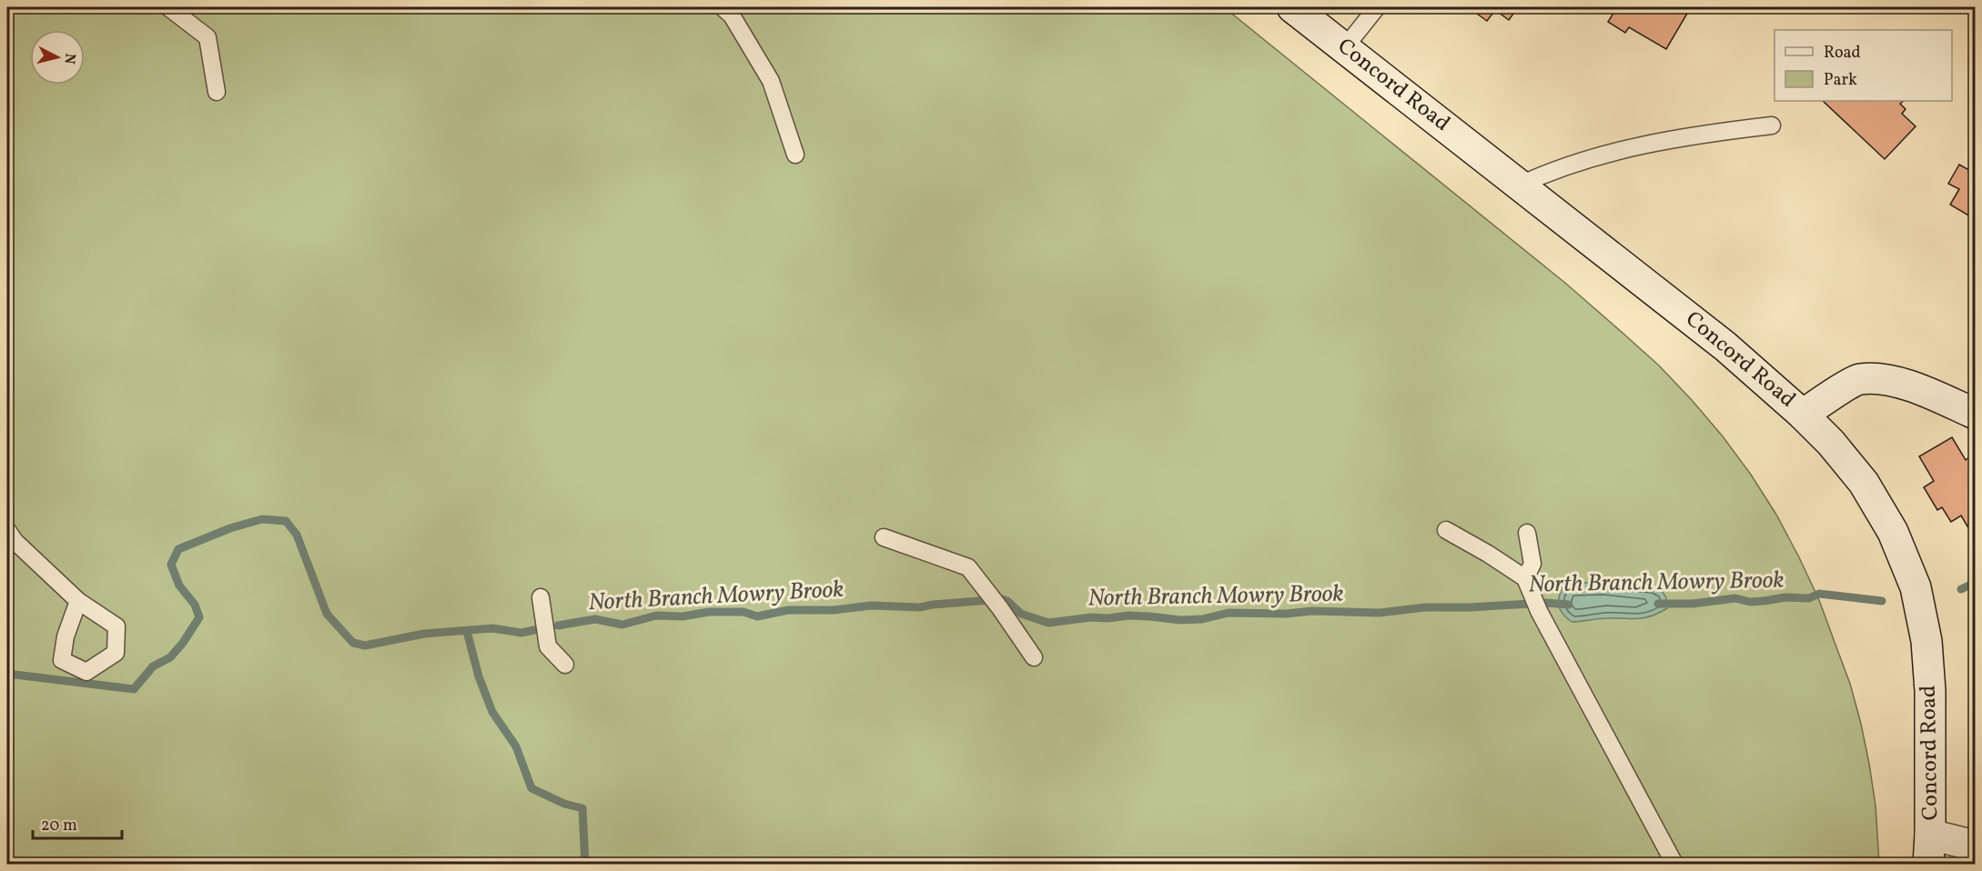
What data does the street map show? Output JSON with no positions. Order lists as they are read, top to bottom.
{
  "streets": {
    "street": ["Concord Road"]
  },
  "water": ["North Branch Mowry Brook"],
  "legend": ["Road", "Park"],
  "scale_bar": "20 m",
  "north": "right"
}
